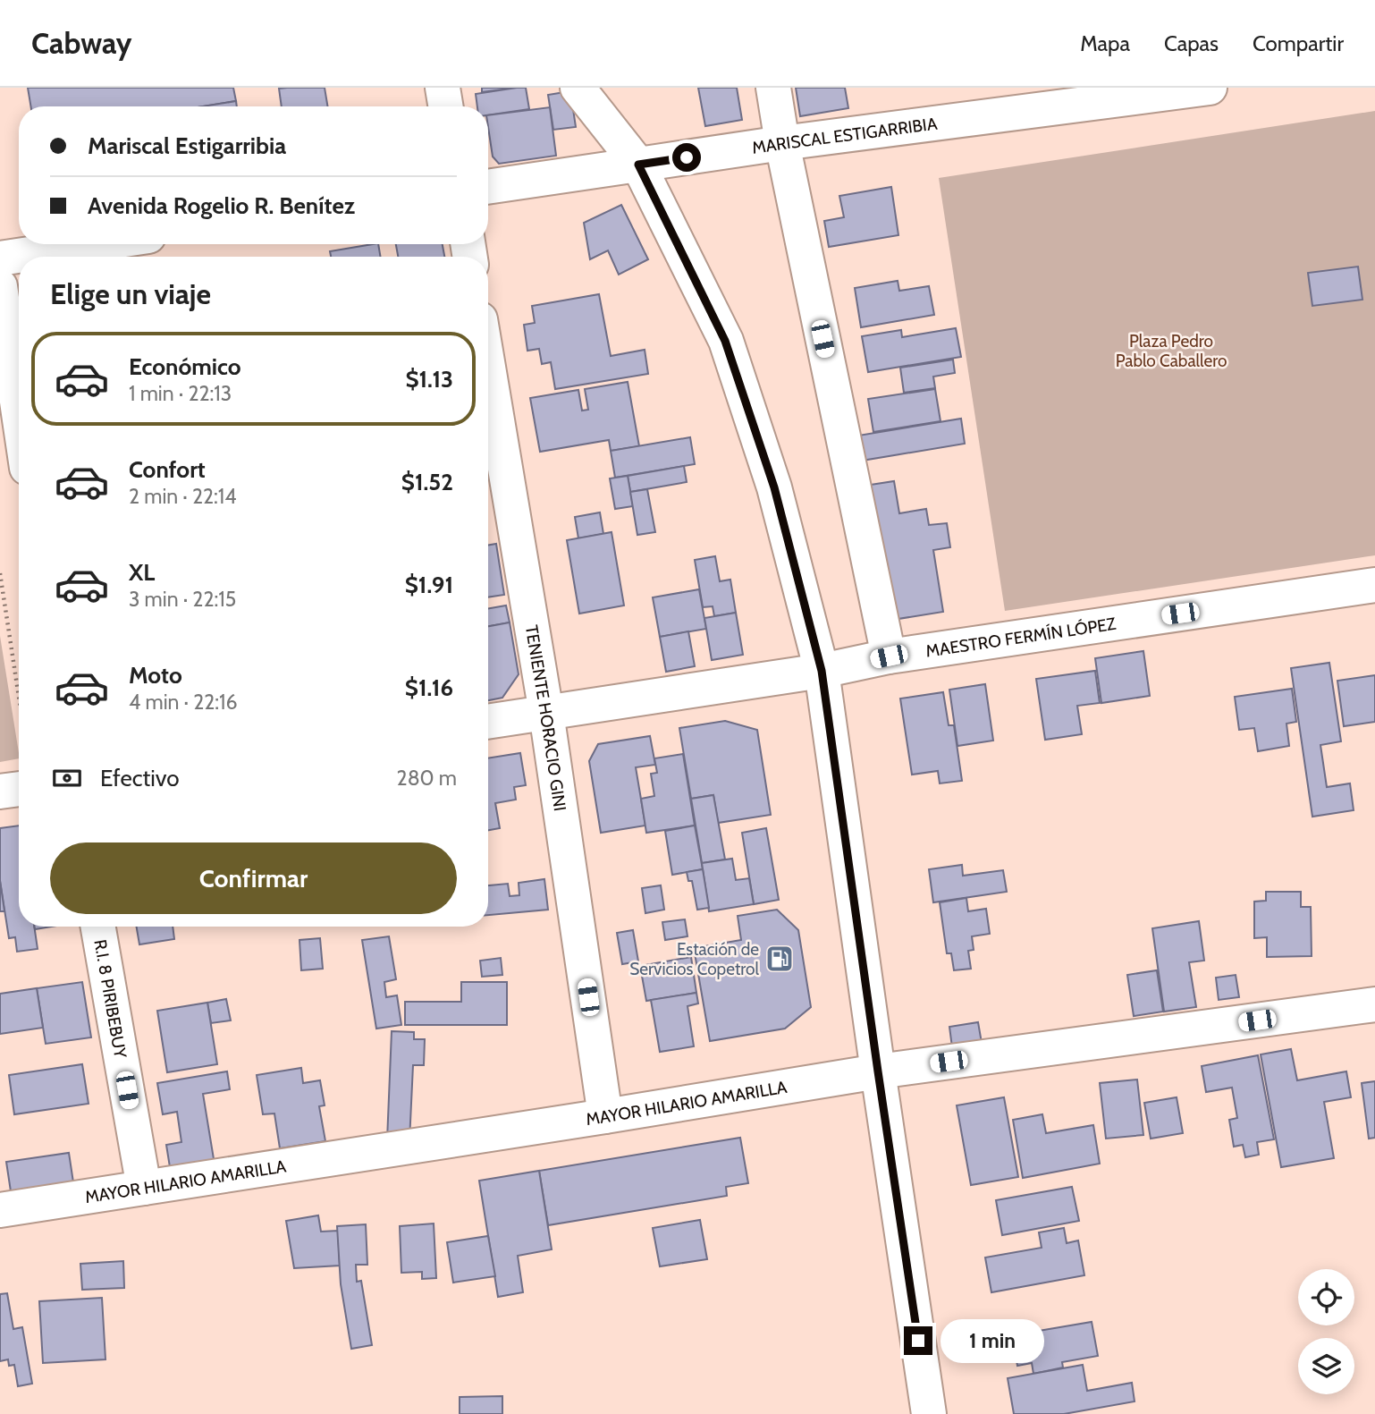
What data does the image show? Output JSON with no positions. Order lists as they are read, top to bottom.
{
  "streets": {
    "street": [
      "MARISCAL ESTIGARRIBIA",
      "MAESTRO FERMÍN LÓPEZ",
      "TENIENTE HORACIO GINI",
      "R.I. 8 PIRIBEBUY",
      "MAYOR HILARIO AMARILLA"
    ]
  },
  "crossings": [
    ["MAESTRO FERMÍN LÓPEZ", "TENIENTE HORACIO GINI"],
    ["TENIENTE HORACIO GINI", "MAYOR HILARIO AMARILLA"],
    ["R.I. 8 PIRIBEBUY", "MAYOR HILARIO AMARILLA"]
  ],
  "parks": ["Plaza Pedro Pablo Caballero"],
  "places": {
    "fuel station": ["Estación de Servicios Copetrol"]
  },
  "page": {
    "header": "Cabway",
    "nav": ["Mapa", "Capas", "Compartir"],
    "banner": ["Mariscal Estigarribia", "Avenida Rogelio R. Benítez"],
    "heading": "Elige un viaje",
    "list": [
      {
        "name": "Económico",
        "note": "1 min · 22:13",
        "value": "$1.13"
      },
      {
        "name": "Confort",
        "note": "2 min · 22:14",
        "value": "$1.52"
      },
      {
        "name": "XL",
        "note": "3 min · 22:15",
        "value": "$1.91"
      },
      {
        "name": "Moto",
        "note": "4 min · 22:16",
        "value": "$1.16"
      }
    ],
    "pay": ["Efectivo", "280 m"],
    "buttons": "Confirmar",
    "bubble": "1 min"
  }
}
